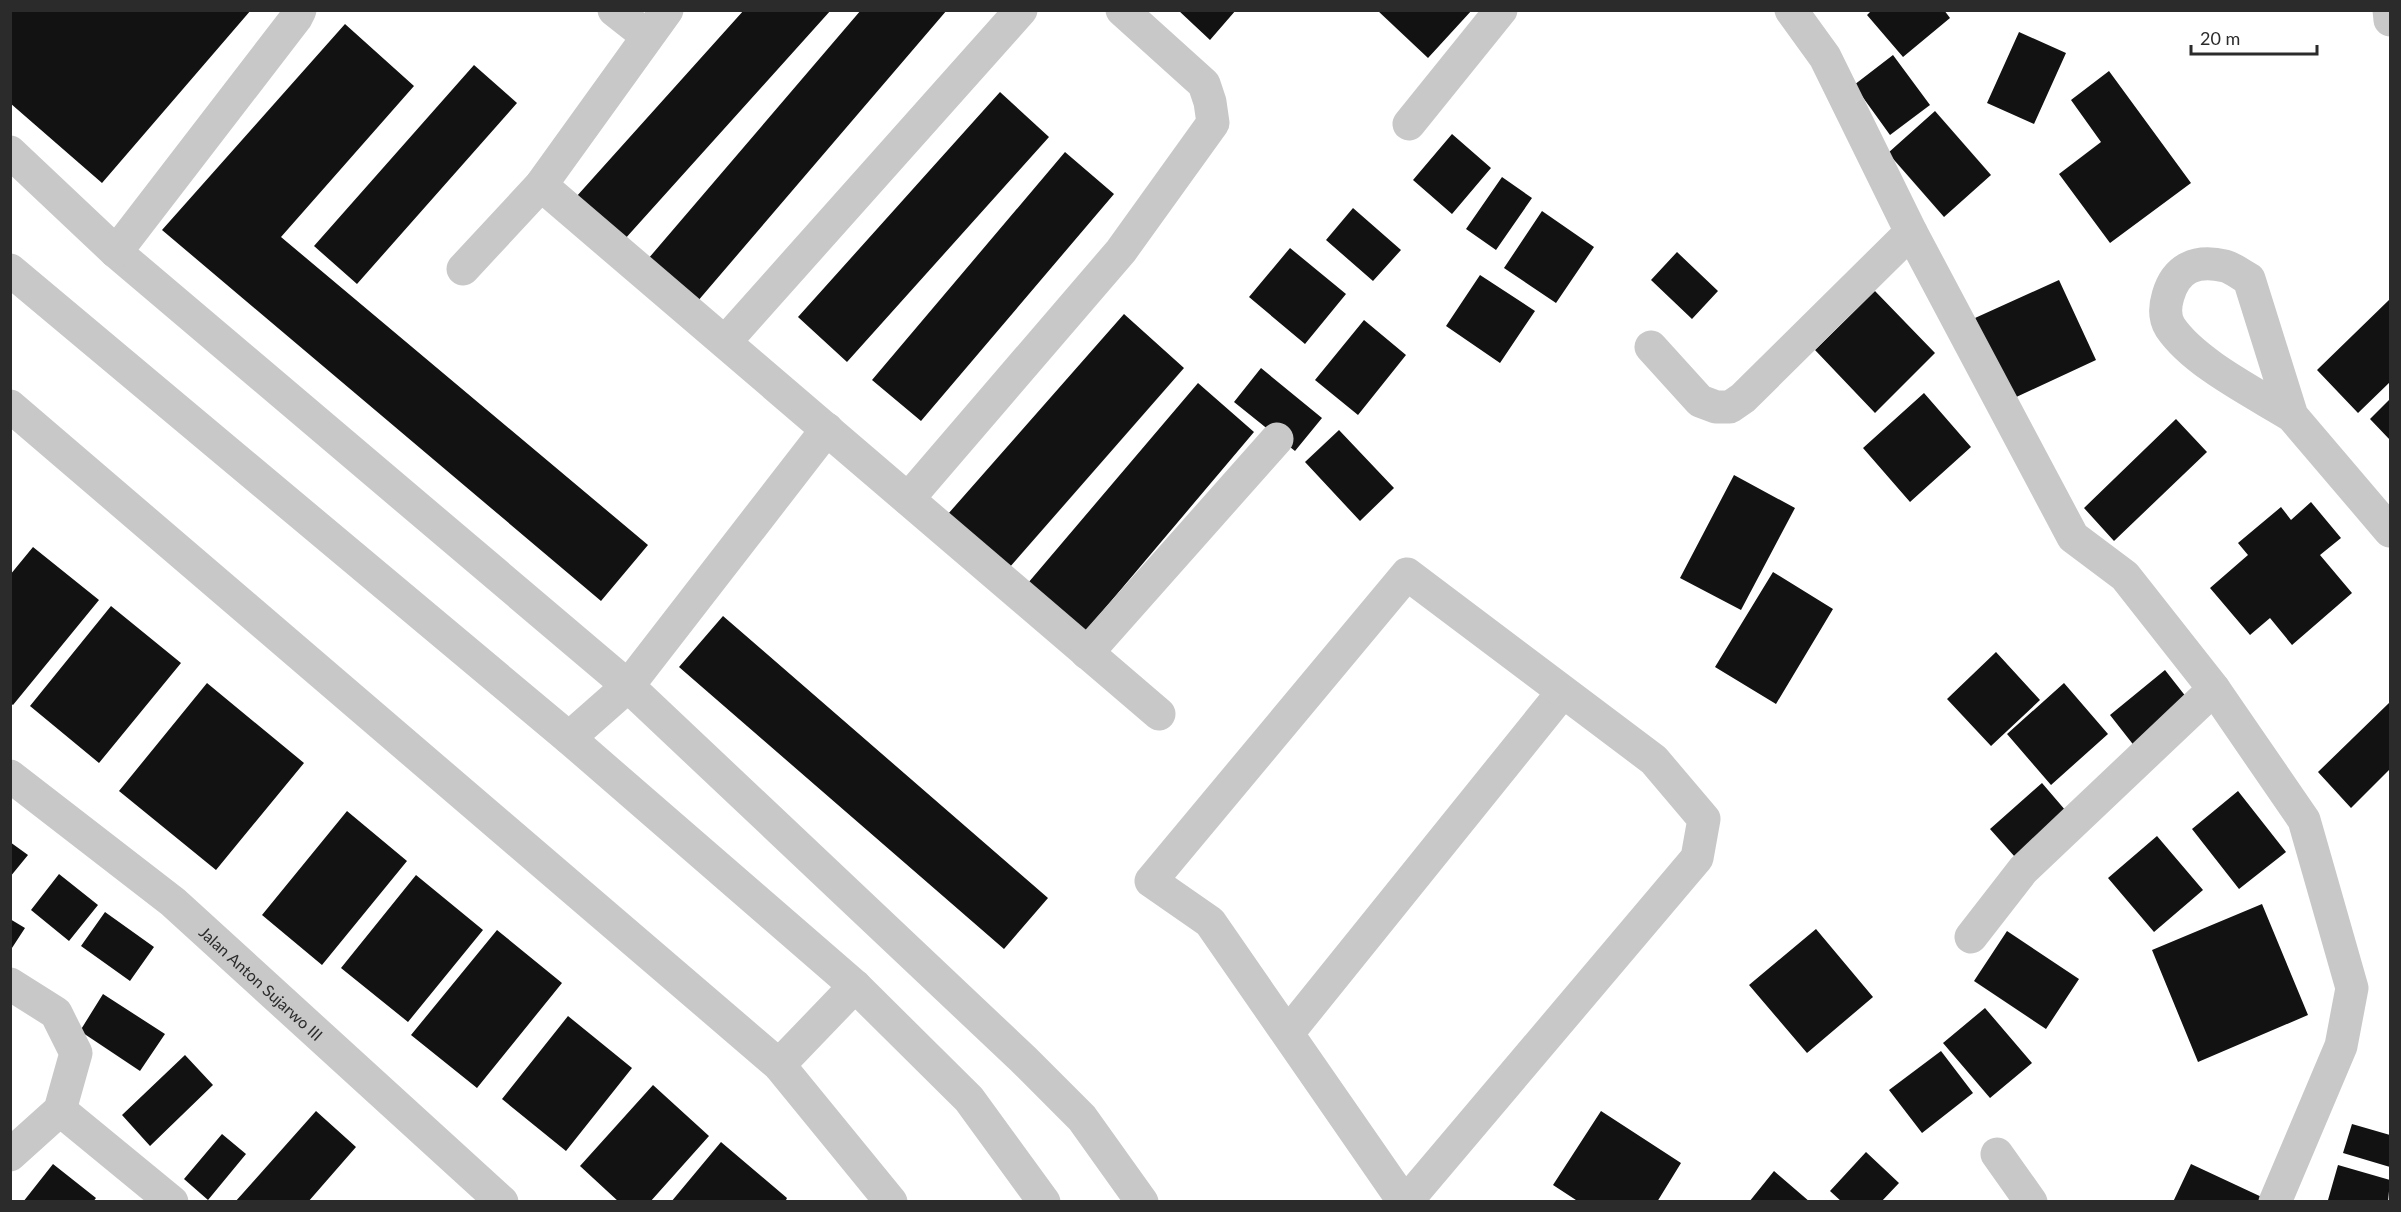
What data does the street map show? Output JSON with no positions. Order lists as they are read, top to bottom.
{
  "streets": {
    "street": ["Jalan Anton Sujarwo III"]
  },
  "scale_bar": "20 m"
}
